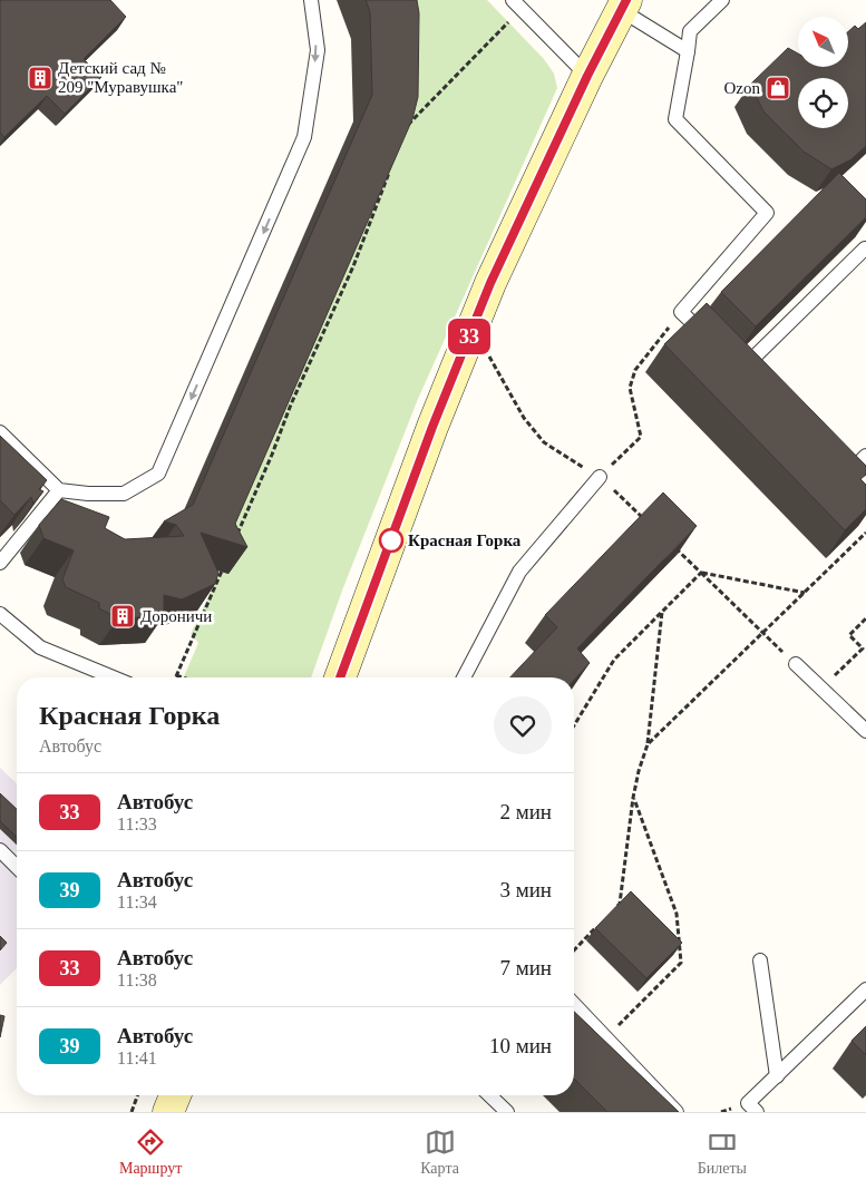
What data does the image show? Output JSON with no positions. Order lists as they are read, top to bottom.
{
  "places": {
    "building": ["Детский сад № 209 \"Муравушка\"", "Дороничи"],
    "shop": ["Ozon"],
    "other": ["Красная Горка"]
  },
  "lines": ["bus line 33"],
  "north": "top left",
  "page": {
    "on_map": "33",
    "heading": ["Красная Горка", "Автобус"],
    "list": [
      {
        "mark": "33",
        "name": "Автобус",
        "note": "11:33",
        "value": "2 мин"
      },
      {
        "mark": "39",
        "name": "Автобус",
        "note": "11:34",
        "value": "3 мин"
      },
      {
        "mark": "33",
        "name": "Автобус",
        "note": "11:38",
        "value": "7 мин"
      },
      {
        "mark": "39",
        "name": "Автобус",
        "note": "11:41",
        "value": "10 мин"
      }
    ],
    "tabs": ["Маршрут", "Карта", "Билеты"]
  }
}
